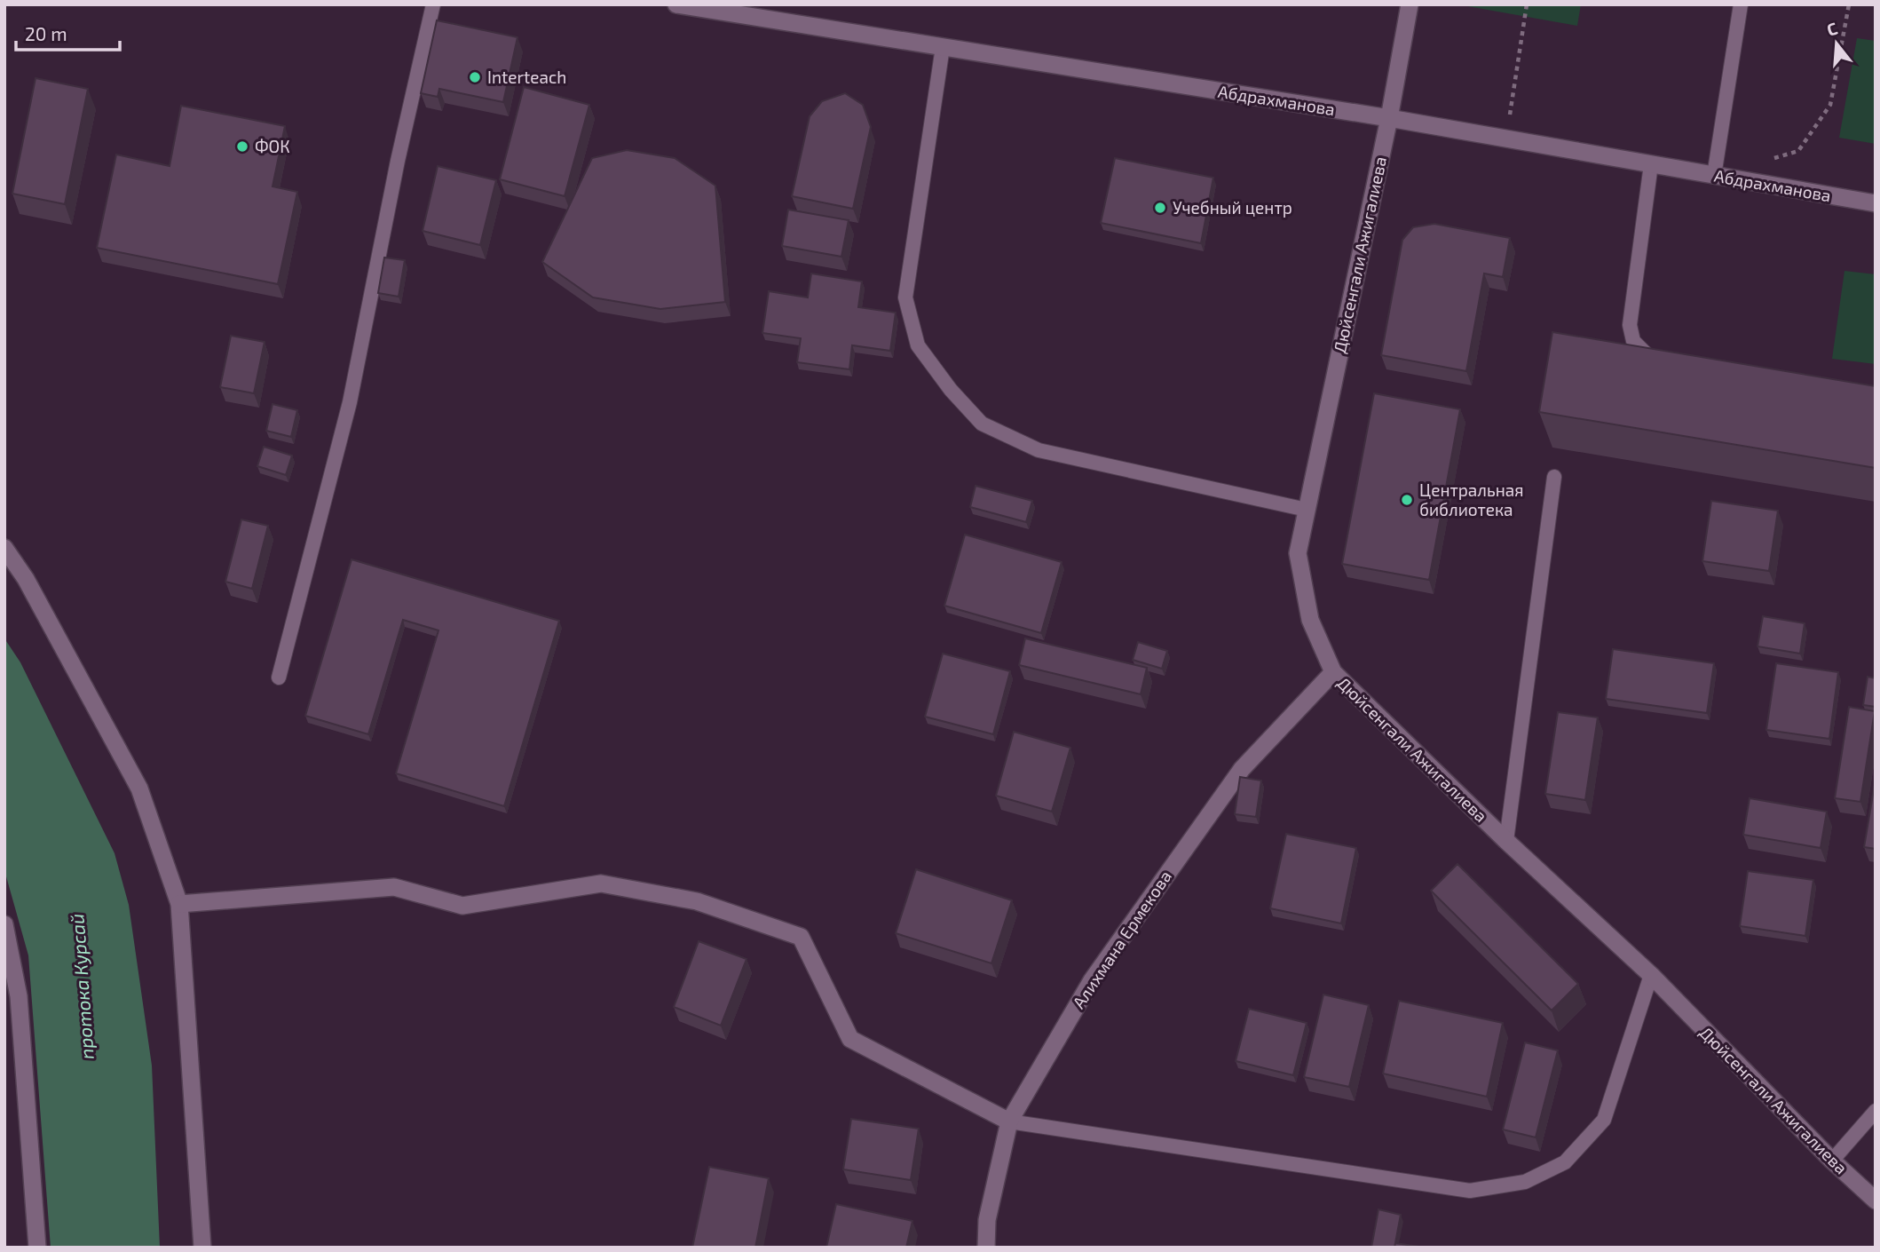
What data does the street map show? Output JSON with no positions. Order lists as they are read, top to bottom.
{
  "streets": {
    "street": ["Абдрахманова", "Дюйсенгали Ажигалиева", "Алихмана Ермекова"]
  },
  "crossings": [
    ["Абдрахманова", "Дюйсенгали Ажигалиева"],
    ["Дюйсенгали Ажигалиева", "Алихмана Ермекова"]
  ],
  "water": ["протока Курсай"],
  "places": [
    "Interteach",
    "ФОК",
    "Учебный центр",
    "Центральная библиотека"
  ],
  "scale_bar": "20 m",
  "north": "top"
}
